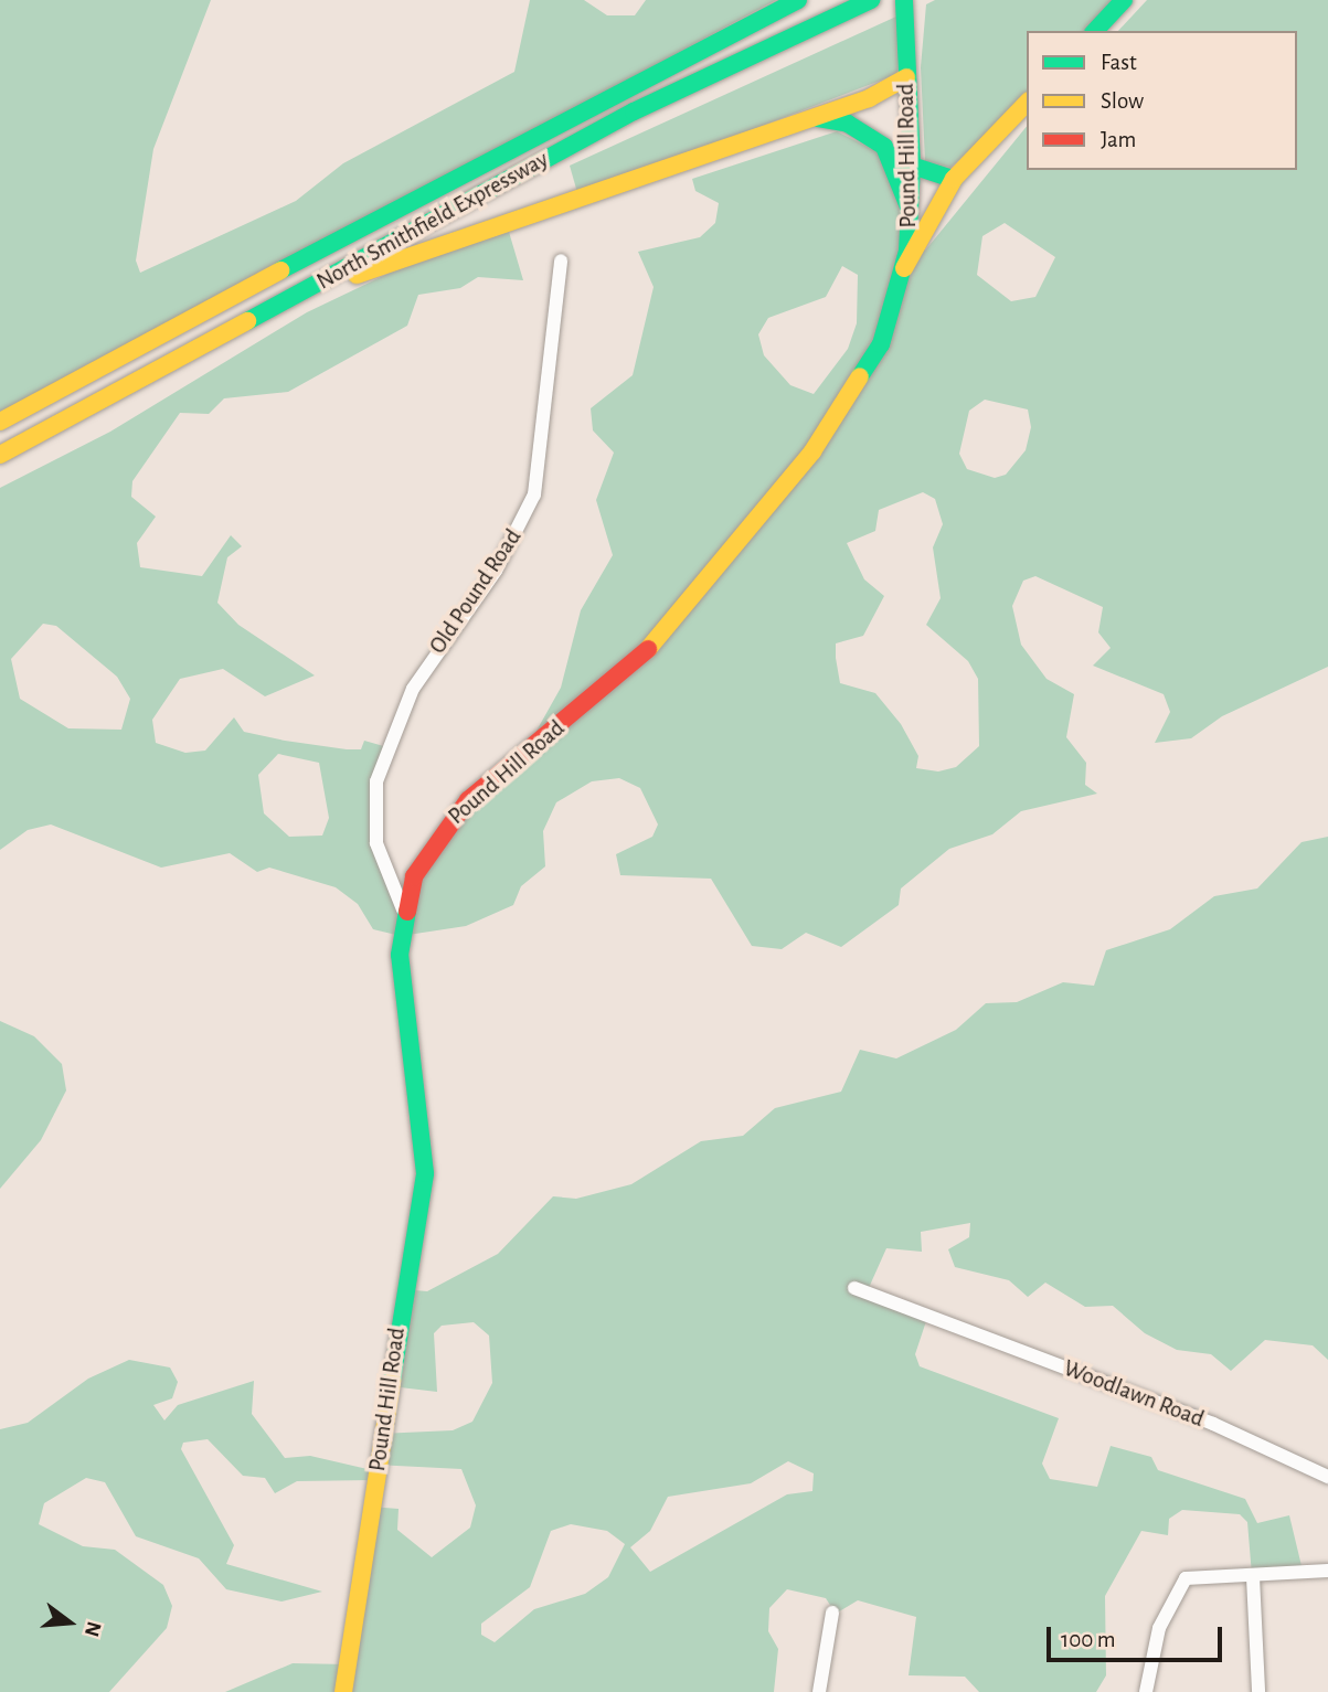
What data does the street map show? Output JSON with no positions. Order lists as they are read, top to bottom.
{
  "streets": {
    "main road": ["Pound Hill Road", "North Smithfield Expressway"],
    "street": ["Old Pound Road", "Woodlawn Road"]
  },
  "crossings": [
    ["Pound Hill Road", "Old Pound Road"]
  ],
  "legend": ["Fast", "Slow", "Jam"],
  "scale_bar": "100 m",
  "north": "right"
}
